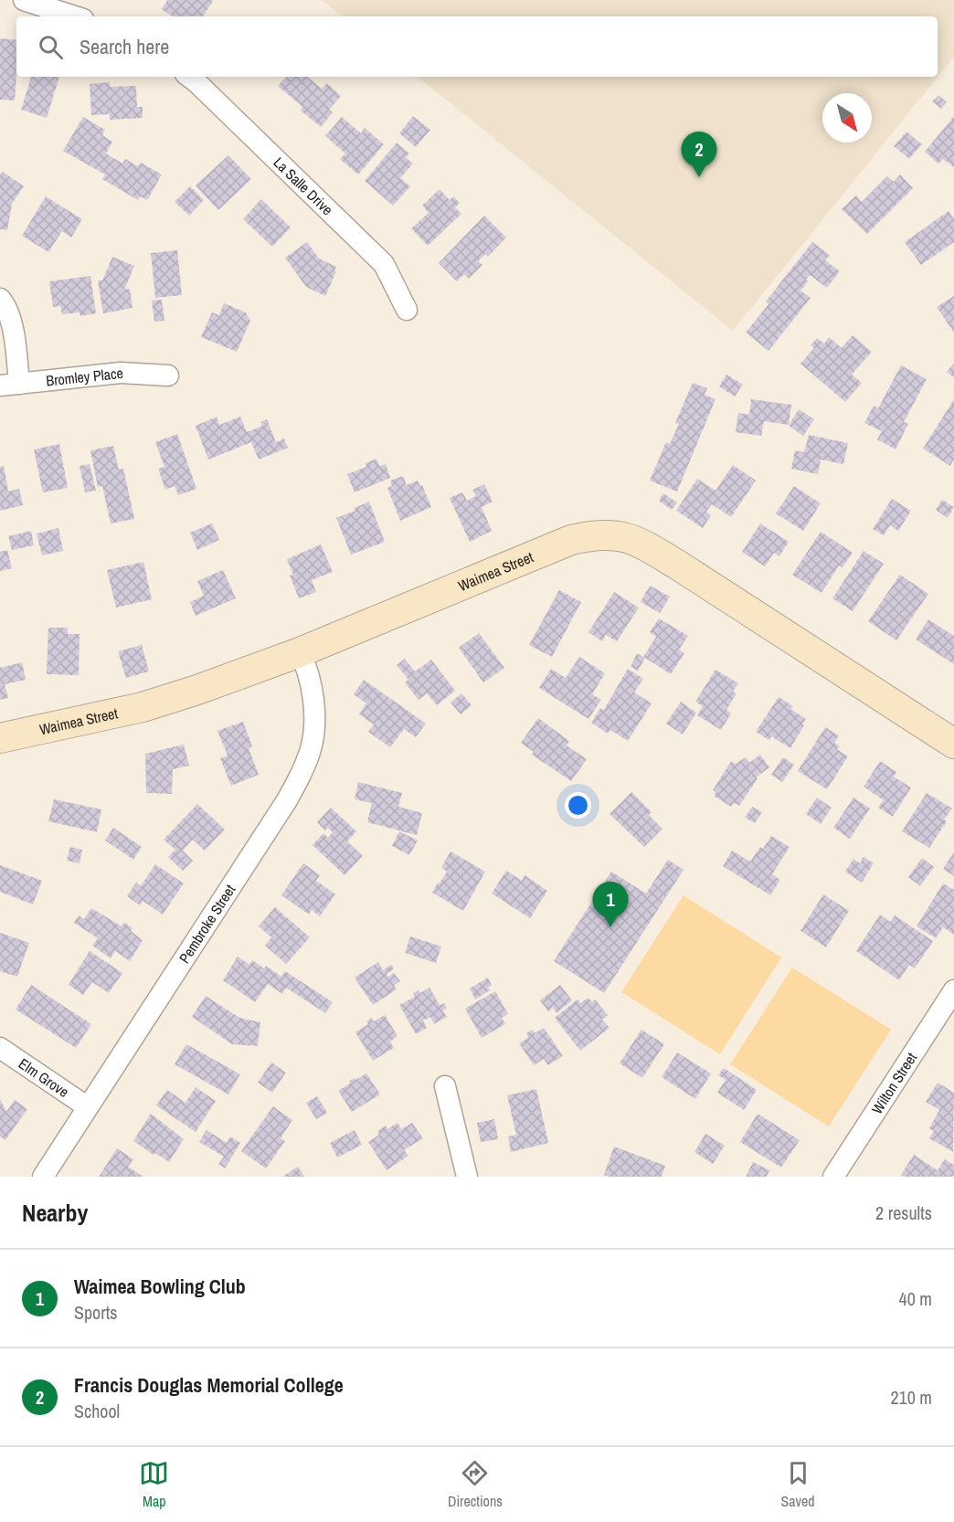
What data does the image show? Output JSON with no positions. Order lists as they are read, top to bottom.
{
  "streets": {
    "main road": ["Waimea Street"],
    "street": [
      "La Salle Drive",
      "Bromley Place",
      "Pembroke Street",
      "Elm Grove",
      "Wilton Street"
    ]
  },
  "crossings": [
    ["Waimea Street", "Pembroke Street"],
    ["Pembroke Street", "Elm Grove"]
  ],
  "north": "bottom right",
  "page": {
    "search": "Search here",
    "pins": ["2", "1"],
    "heading": ["Nearby", "2 results"],
    "list": [
      {
        "mark": "1",
        "name": "Waimea Bowling Club",
        "note": "Sports",
        "value": "40 m"
      },
      {
        "mark": "2",
        "name": "Francis Douglas Memorial College",
        "note": "School",
        "value": "210 m"
      }
    ],
    "nav": ["Map", "Directions", "Saved"]
  }
}
